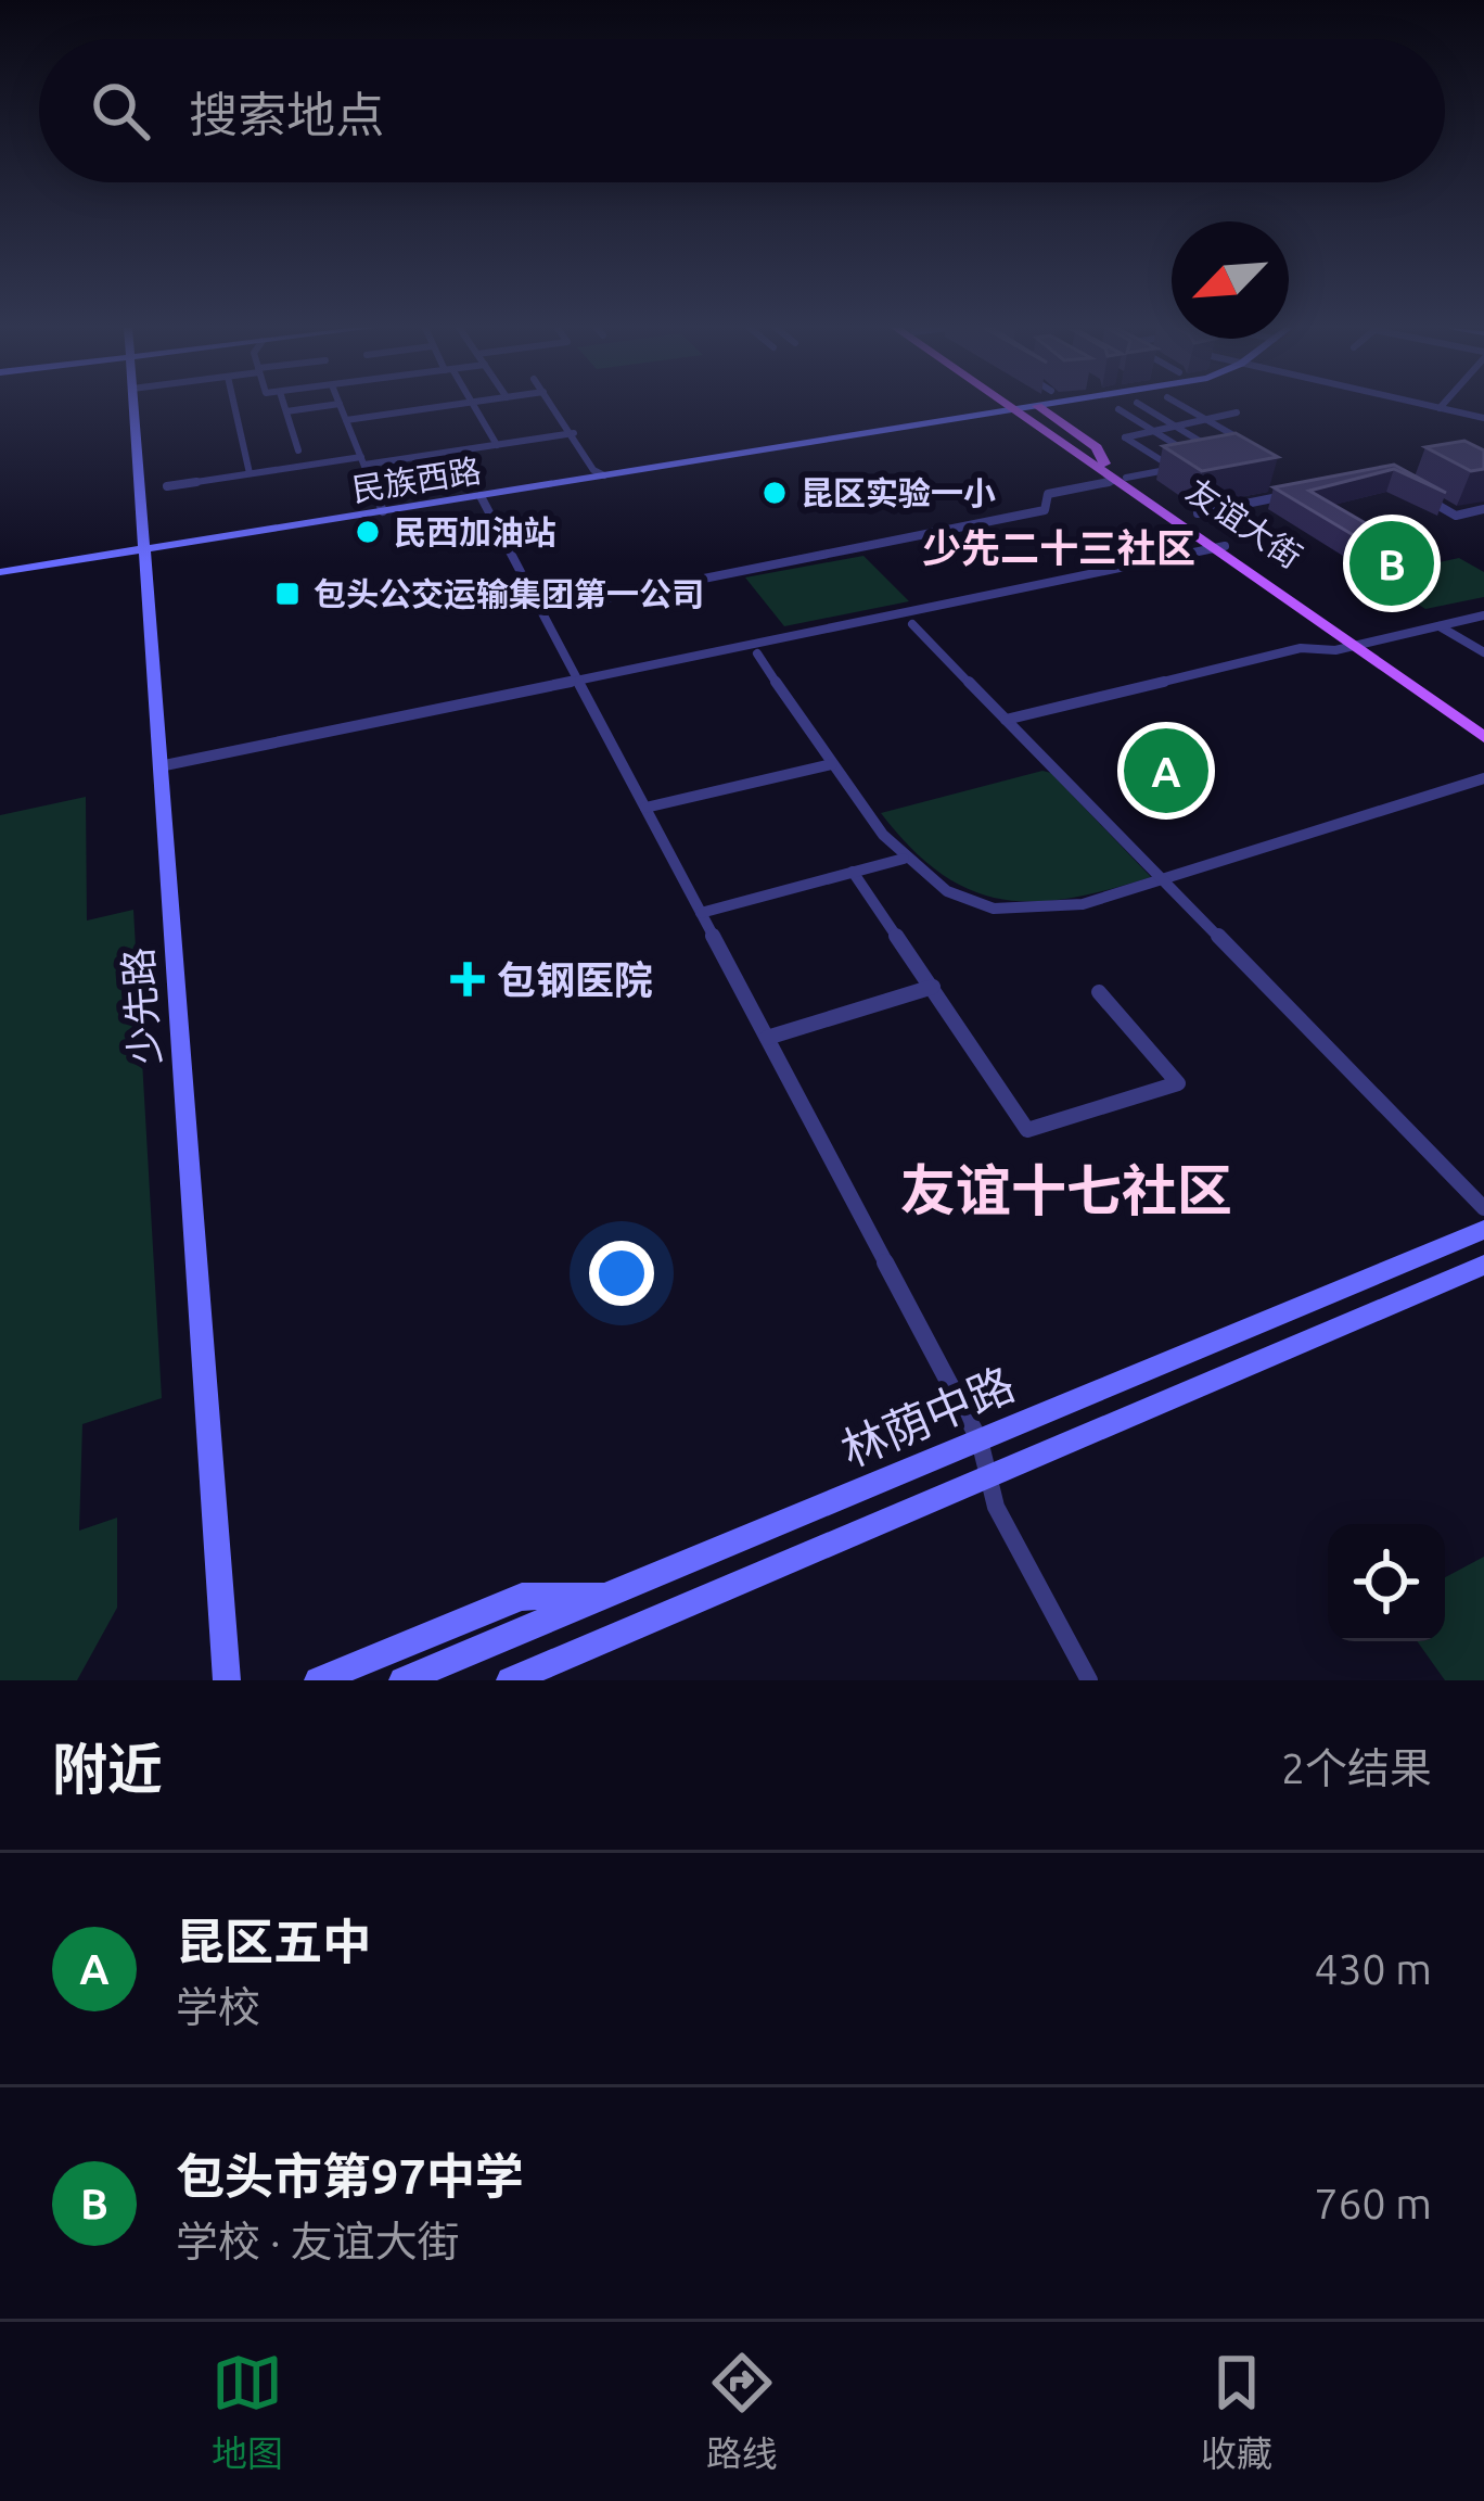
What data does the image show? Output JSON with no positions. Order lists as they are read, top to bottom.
{
  "streets": {
    "main road": [
      "民族西路",
      "友谊大街",
      "少先路",
      "林荫中路"
    ]
  },
  "crossings": [
    ["民族西路", "友谊大街"],
    ["民族西路", "少先路"]
  ],
  "districts": ["少先二十三社区", "友谊十七社区"],
  "places": {
    "other": ["昆区实验一小", "民西加油站"],
    "transit": ["包头公交运输集团第一公司"],
    "health": ["包钢医院"]
  },
  "north": "bottom left",
  "page": {
    "search": "搜索地点",
    "pins": ["B", "A"],
    "heading": ["附近", "2个结果"],
    "list": [
      {
        "mark": "A",
        "name": "昆区五中",
        "note": "学校",
        "value": "430 m"
      },
      {
        "mark": "B",
        "name": "包头市第97中学",
        "note": "学校 · 友谊大街",
        "value": "760 m"
      }
    ],
    "nav": ["地图", "路线", "收藏"]
  }
}
